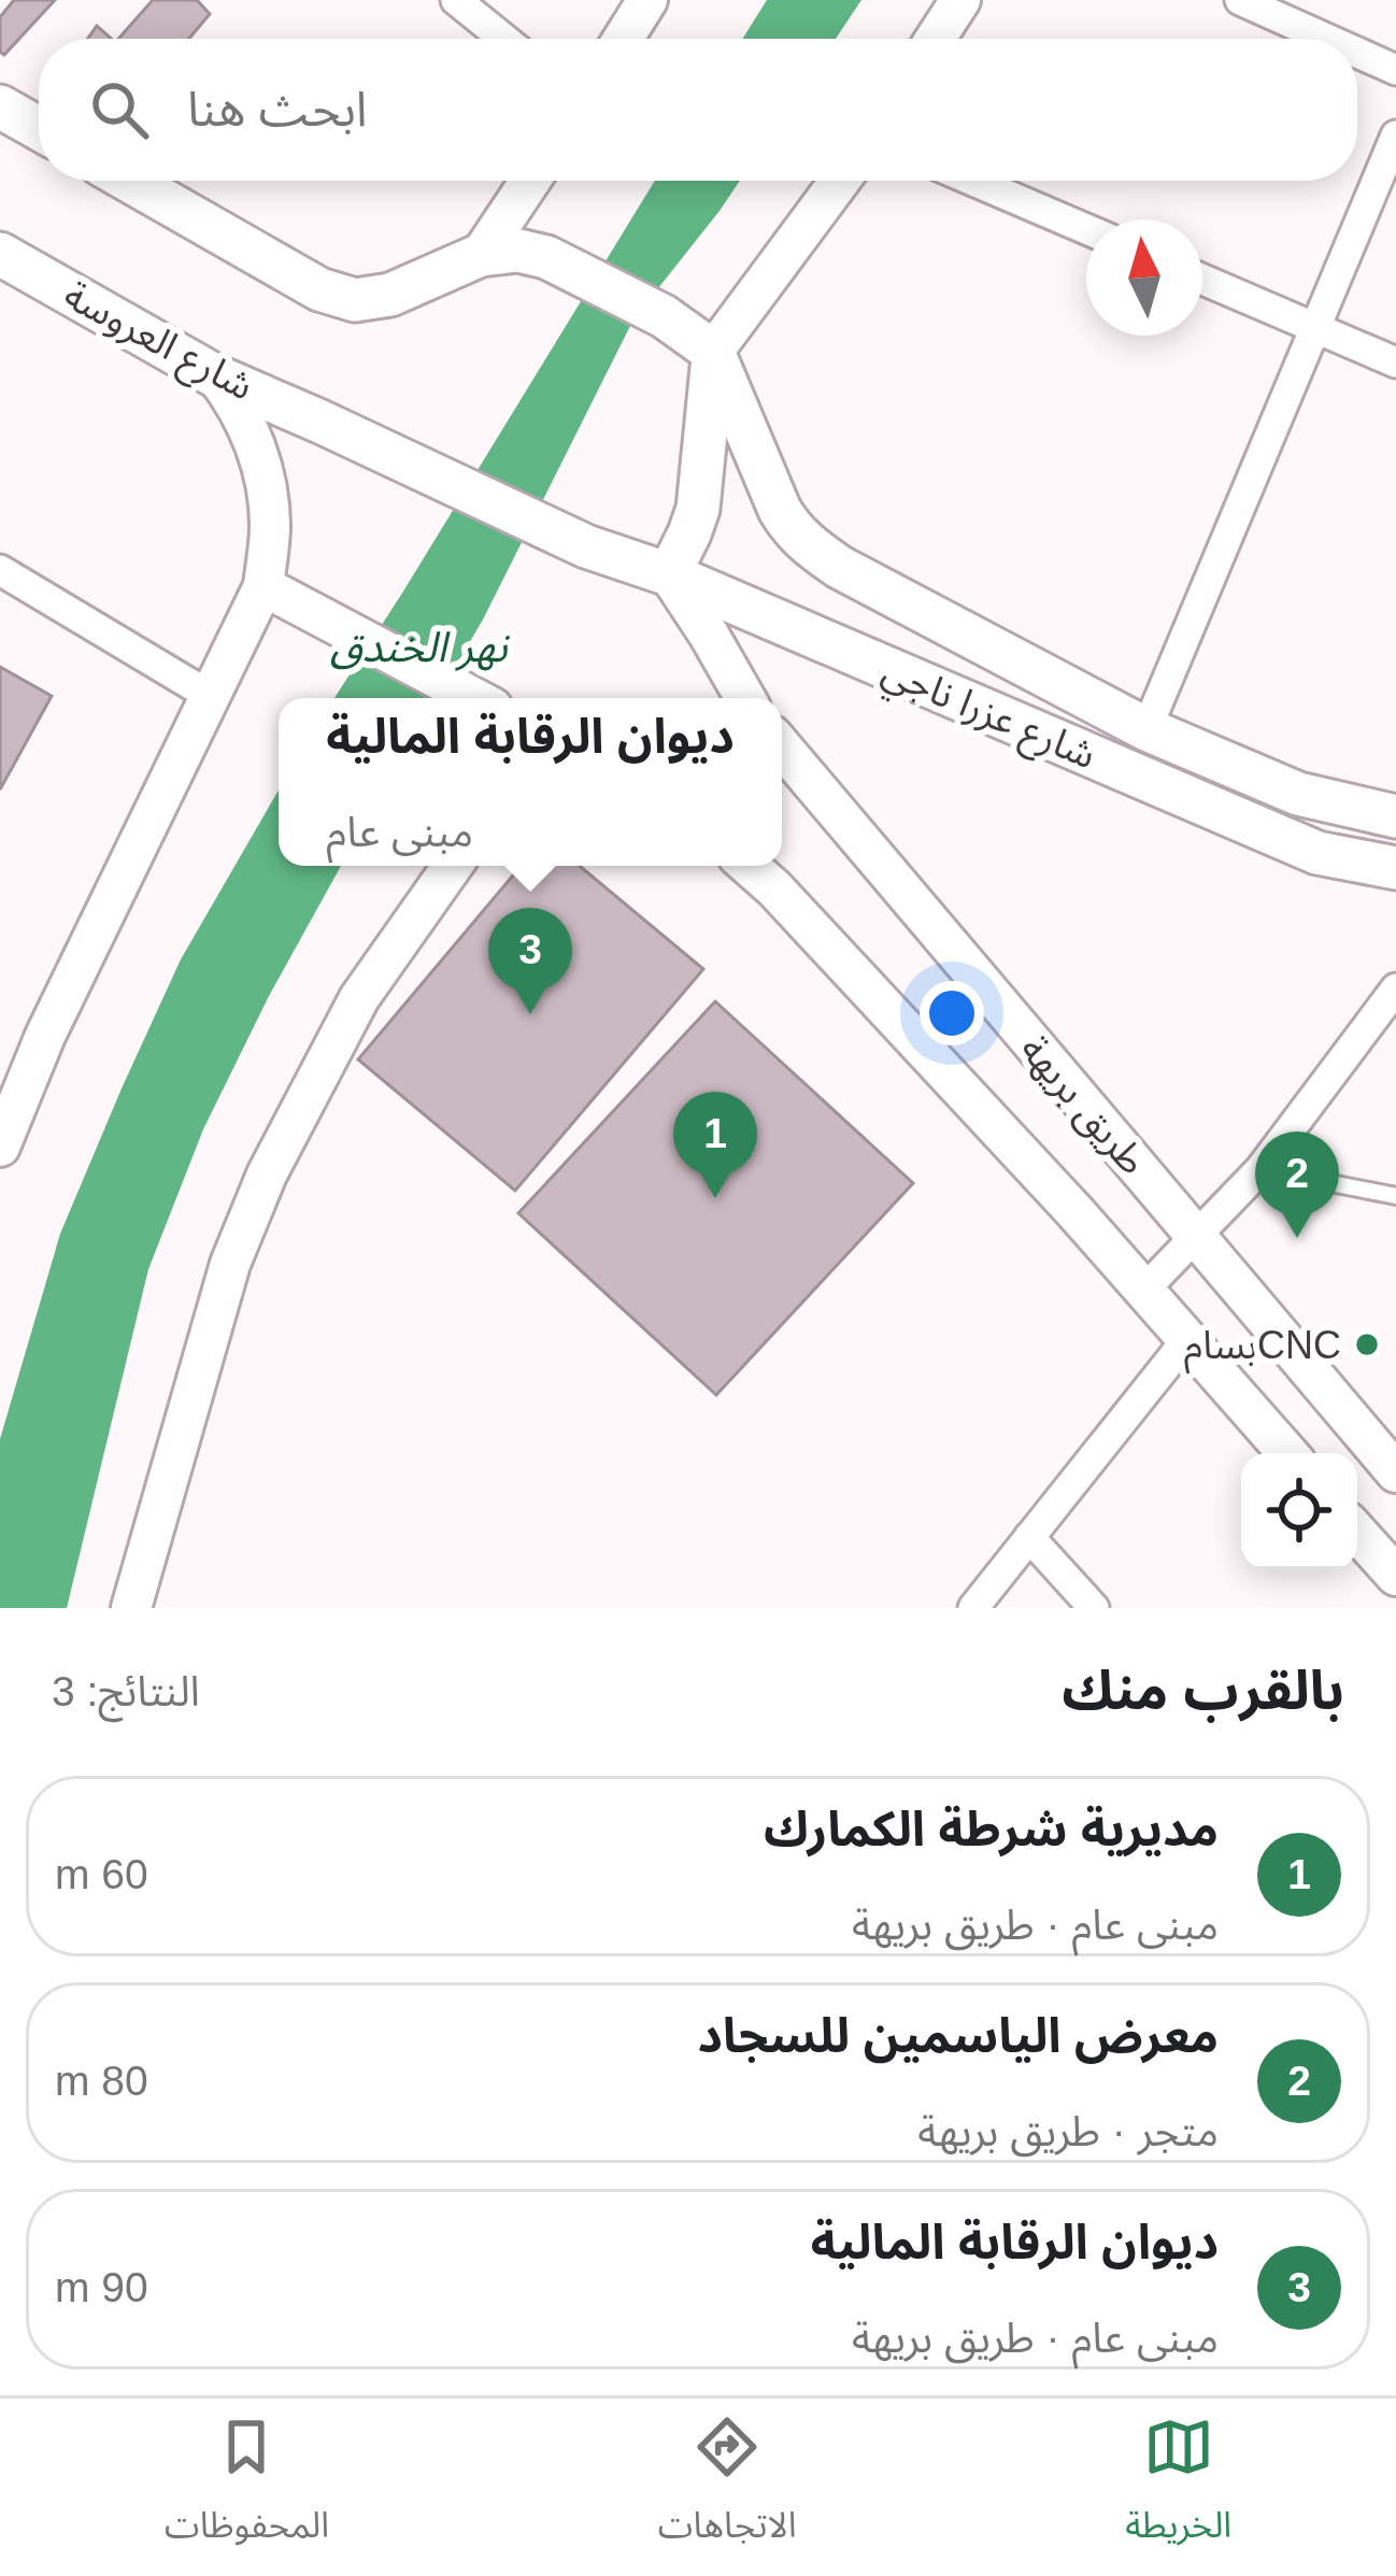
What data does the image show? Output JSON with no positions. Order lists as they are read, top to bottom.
{
  "streets": {
    "main road": ["شارع العروسة", "شارع عزرا ناجي", "طريق بريهة"]
  },
  "crossings": [
    ["شارع العروسة", "شارع عزرا ناجي"]
  ],
  "water": ["نهر الخندق"],
  "places": ["بسامCNC"],
  "north": "top",
  "page": {
    "search": "ابحث هنا",
    "popup": ["ديوان الرقابة المالية", "مبنى عام"],
    "pins": ["3", "1", "2"],
    "heading": ["بالقرب منك", "النتائج: 3"],
    "list": [
      {
        "mark": "1",
        "name": "مديرية شرطة الكمارك",
        "note": "مبنى عام · طريق بريهة",
        "value": "60 m"
      },
      {
        "mark": "2",
        "name": "معرض الياسمين للسجاد",
        "note": "متجر · طريق بريهة",
        "value": "80 m"
      },
      {
        "mark": "3",
        "name": "ديوان الرقابة المالية",
        "note": "مبنى عام · طريق بريهة",
        "value": "90 m"
      }
    ],
    "nav": ["الخريطة", "الاتجاهات", "المحفوظات"]
  }
}
